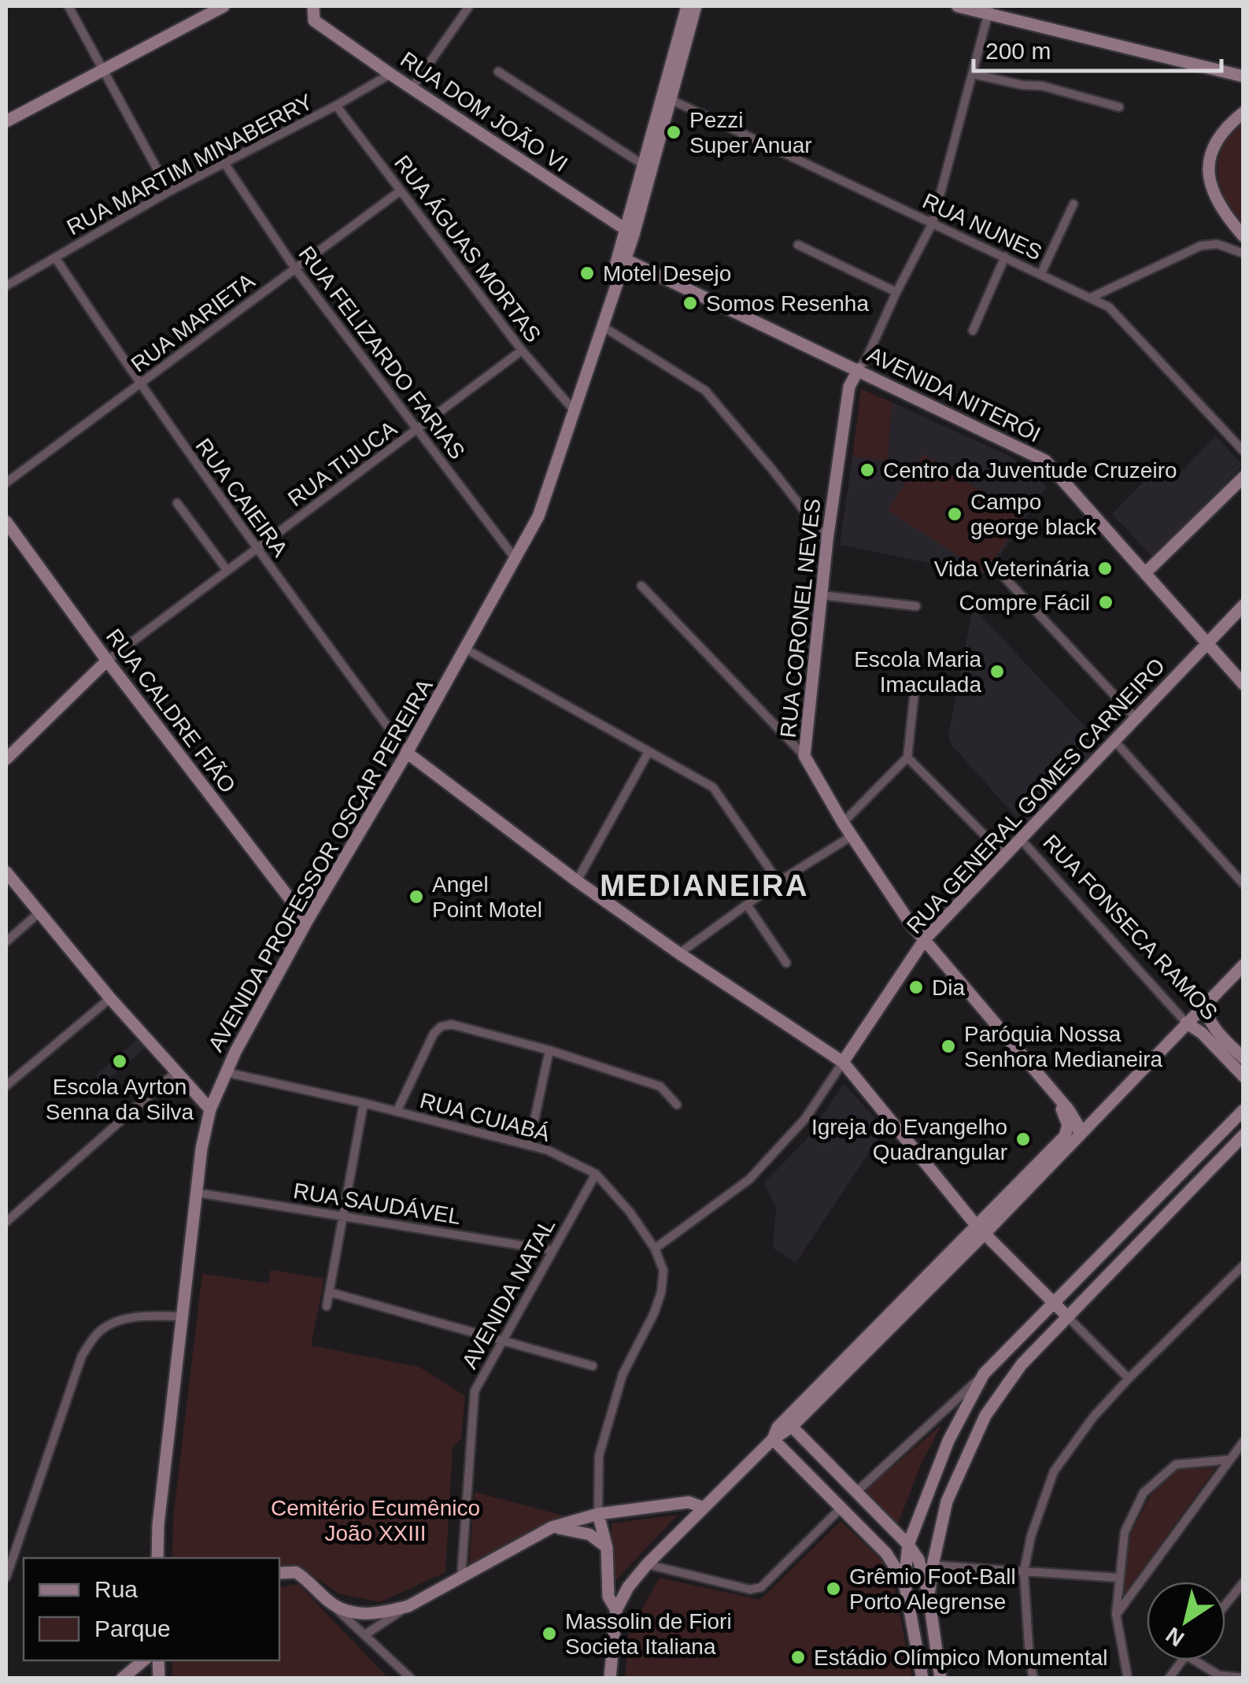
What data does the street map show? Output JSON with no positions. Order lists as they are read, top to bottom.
{
  "streets": {
    "street": [
      "RUA DOM JOÃO VI",
      "RUA MARTIM MINABERRY",
      "RUA NUNES",
      "RUA ÁGUAS MORTAS",
      "RUA MARIETA",
      "RUA FELIZARDO FARIAS",
      "AVENIDA NITERÓI",
      "RUA TIJUCA",
      "RUA CAIEIRA",
      "RUA CORONEL NEVES",
      "RUA CALDRE FIÃO",
      "RUA GENERAL GOMES CARNEIRO",
      "AVENIDA PROFESSOR OSCAR PEREIRA",
      "RUA FONSECA RAMOS",
      "RUA CUIABÁ",
      "RUA SAUDÁVEL",
      "AVENIDA NATAL"
    ]
  },
  "crossings": [
    ["RUA DOM JOÃO VI", "RUA MARTIM MINABERRY"],
    ["RUA DOM JOÃO VI", "AVENIDA PROFESSOR OSCAR PEREIRA"],
    ["RUA MARTIM MINABERRY", "RUA ÁGUAS MORTAS"],
    ["RUA MARTIM MINABERRY", "RUA FELIZARDO FARIAS"],
    ["RUA MARTIM MINABERRY", "RUA CAIEIRA"],
    ["RUA NUNES", "RUA CORONEL NEVES"],
    ["RUA NUNES", "AVENIDA PROFESSOR OSCAR PEREIRA"],
    ["RUA ÁGUAS MORTAS", "RUA MARIETA"],
    ["RUA ÁGUAS MORTAS", "RUA TIJUCA"],
    ["RUA ÁGUAS MORTAS", "AVENIDA PROFESSOR OSCAR PEREIRA"],
    ["RUA MARIETA", "RUA FELIZARDO FARIAS"],
    ["RUA MARIETA", "RUA CAIEIRA"],
    ["RUA FELIZARDO FARIAS", "RUA TIJUCA"],
    ["RUA FELIZARDO FARIAS", "AVENIDA PROFESSOR OSCAR PEREIRA"],
    ["AVENIDA NITERÓI", "RUA CORONEL NEVES"],
    ["AVENIDA NITERÓI", "RUA GENERAL GOMES CARNEIRO"],
    ["AVENIDA NITERÓI", "AVENIDA PROFESSOR OSCAR PEREIRA"],
    ["RUA TIJUCA", "RUA CAIEIRA"],
    ["RUA TIJUCA", "RUA CALDRE FIÃO"],
    ["RUA CAIEIRA", "AVENIDA PROFESSOR OSCAR PEREIRA"],
    ["RUA CORONEL NEVES", "RUA GENERAL GOMES CARNEIRO"],
    ["RUA CALDRE FIÃO", "AVENIDA PROFESSOR OSCAR PEREIRA"],
    ["RUA GENERAL GOMES CARNEIRO", "RUA FONSECA RAMOS"],
    ["AVENIDA PROFESSOR OSCAR PEREIRA", "RUA CUIABÁ"],
    ["AVENIDA PROFESSOR OSCAR PEREIRA", "RUA SAUDÁVEL"],
    ["RUA CUIABÁ", "AVENIDA NATAL"],
    ["RUA SAUDÁVEL", "AVENIDA NATAL"]
  ],
  "districts": ["MEDIANEIRA"],
  "parks": ["Cemitério Ecumênico João XXIII"],
  "places": [
    "Pezzi Super Anuar",
    "Motel Desejo",
    "Somos Resenha",
    "Centro da Juventude Cruzeiro",
    "Campo george black",
    "Vida Veterinária",
    "Compre Fácil",
    "Escola Maria Imaculada",
    "Angel Point Motel",
    "Dia",
    "Paróquia Nossa Senhora Medianeira",
    "Escola Ayrton Senna da Silva",
    "Igreja do Evangelho Quadrangular",
    "Grêmio Foot-Ball Porto Alegrense",
    "Massolin de Fiori Societa Italiana",
    "Estádio Olímpico Monumental"
  ],
  "legend": ["Rua", "Parque"],
  "scale_bar": "200 m",
  "north": "bottom left"
}
